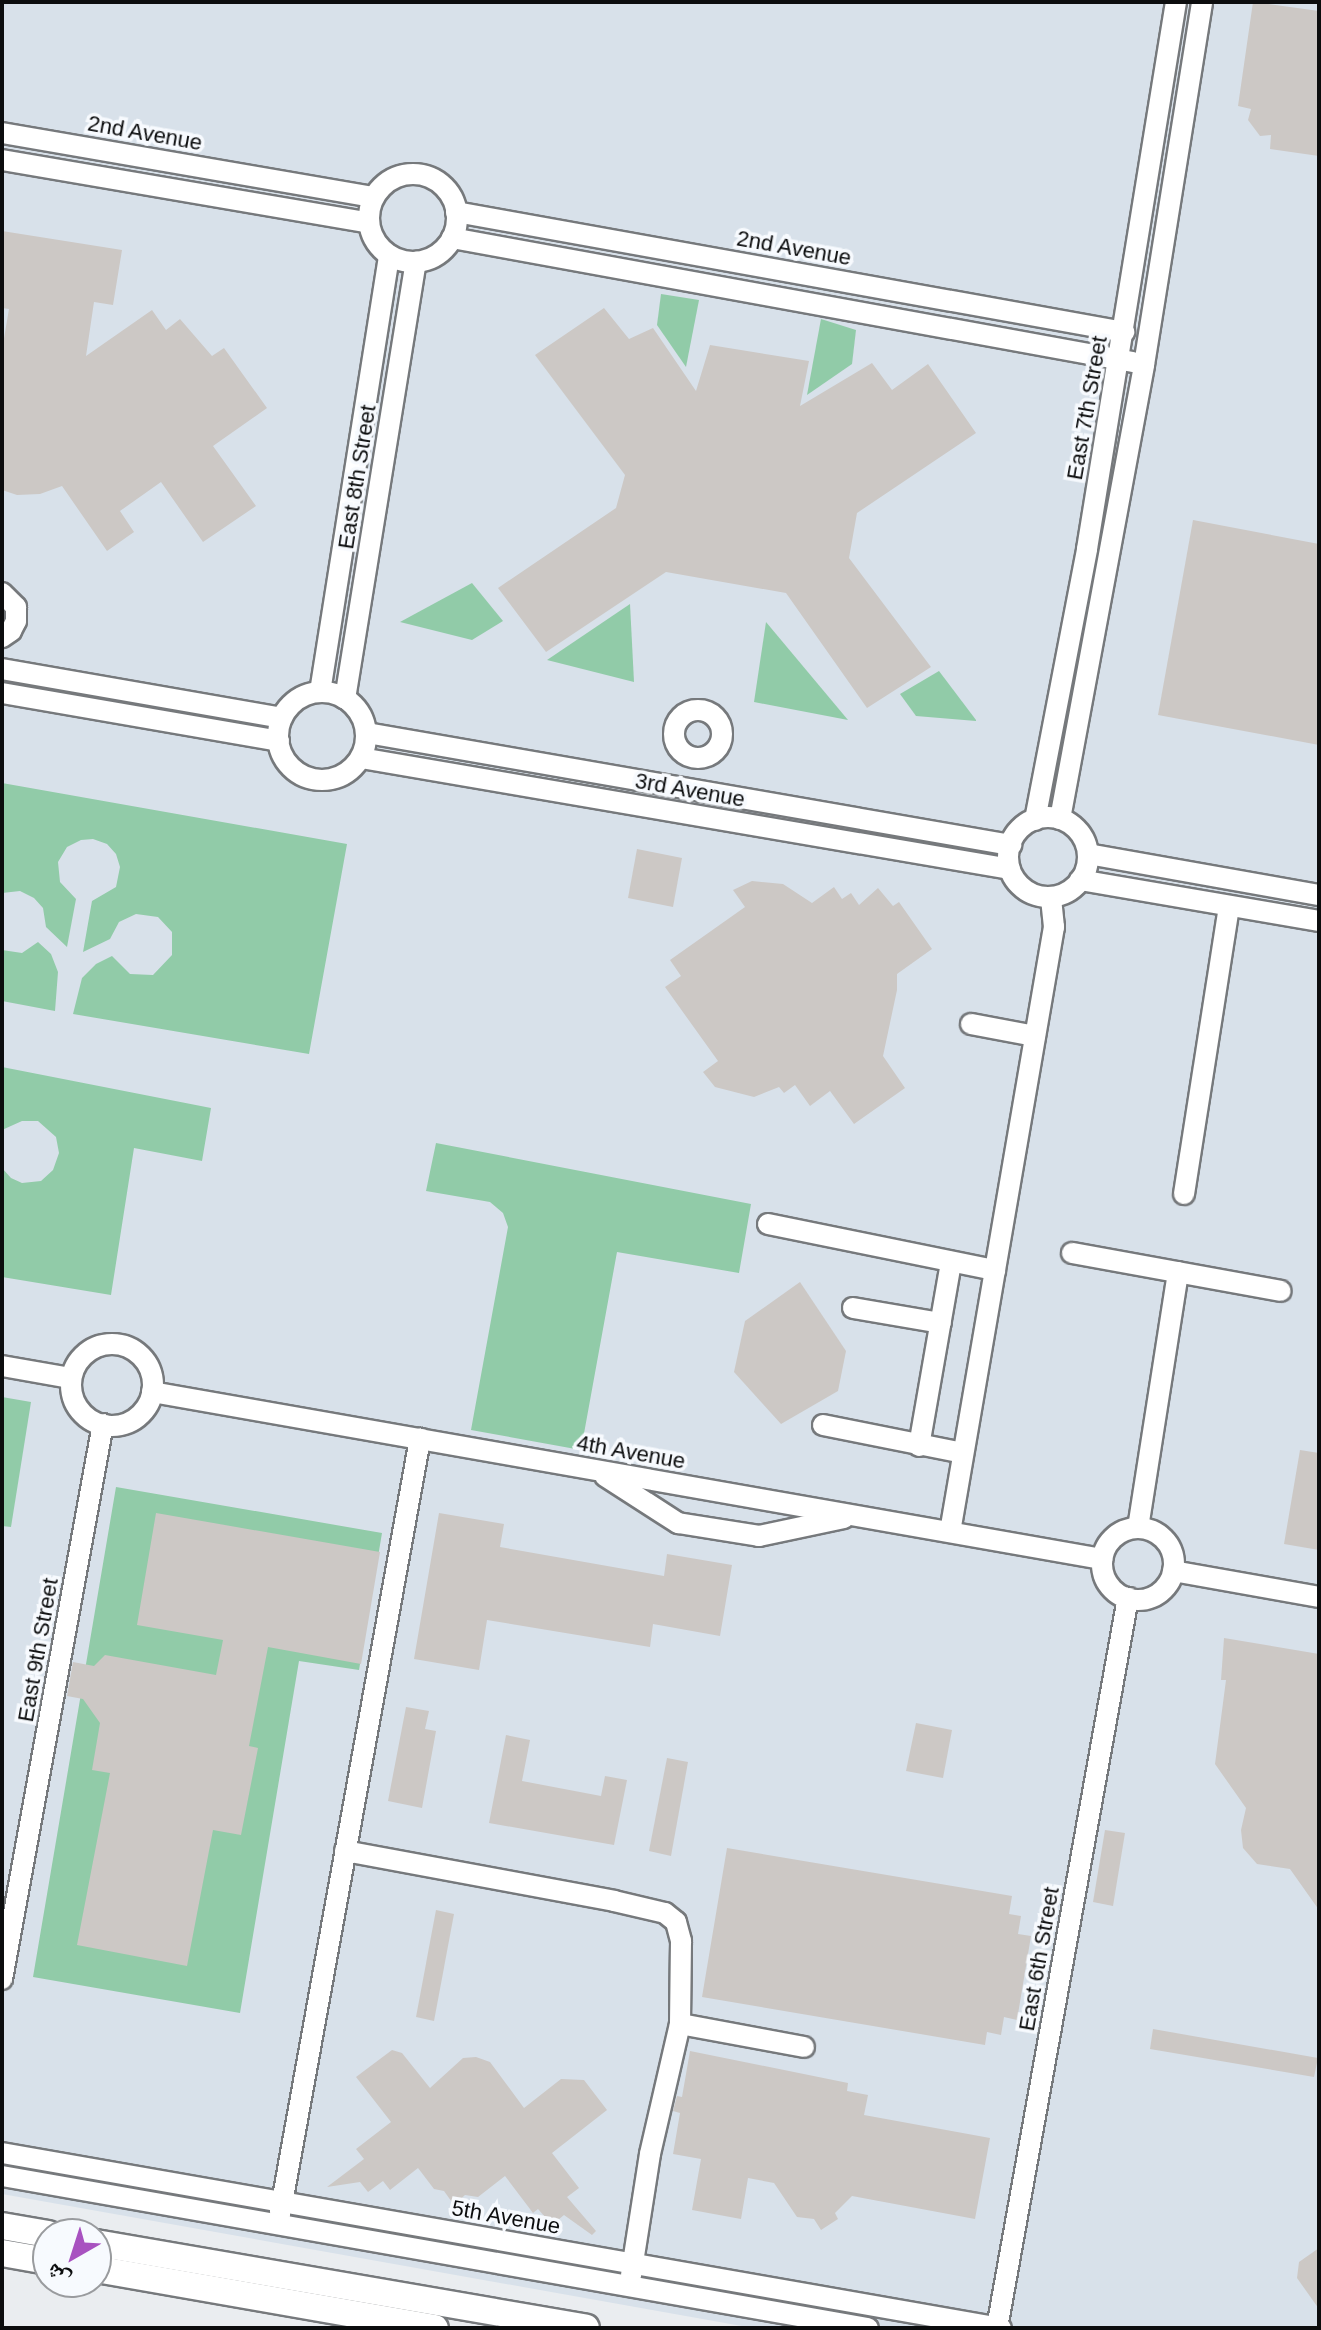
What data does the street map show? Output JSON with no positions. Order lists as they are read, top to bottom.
{
  "streets": {
    "street": [
      "2nd Avenue",
      "East 7th Street",
      "East 8th Street",
      "3rd Avenue",
      "4th Avenue",
      "East 9th Street",
      "East 6th Street",
      "5th Avenue"
    ]
  },
  "crossings": [
    ["2nd Avenue", "East 7th Street"],
    ["2nd Avenue", "East 8th Street"],
    ["East 7th Street", "3rd Avenue"],
    ["East 8th Street", "3rd Avenue"],
    ["4th Avenue", "East 9th Street"],
    ["4th Avenue", "East 6th Street"],
    ["East 6th Street", "5th Avenue"]
  ],
  "north": "bottom left"
}
